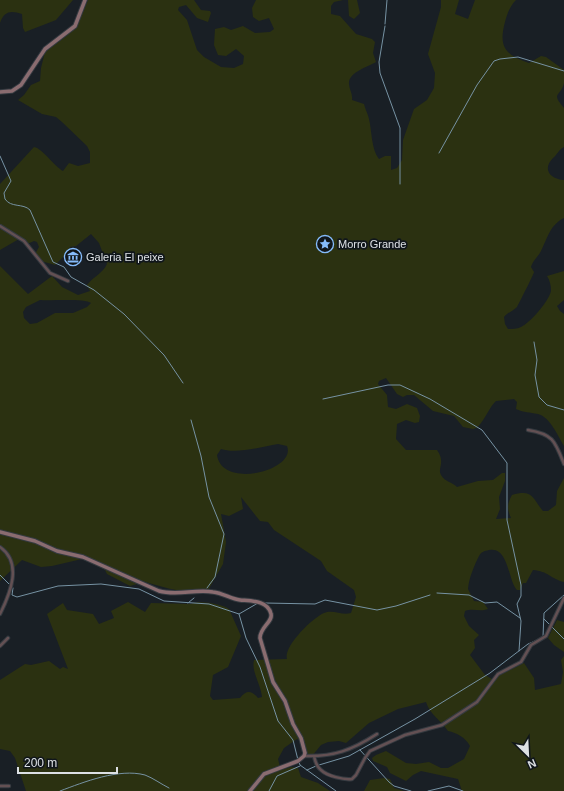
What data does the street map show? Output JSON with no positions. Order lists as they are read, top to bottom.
{
  "places": {
    "place": ["Morro Grande"],
    "museum": ["Galeria El peixe"]
  },
  "scale_bar": "200 m",
  "north": "bottom right"
}
